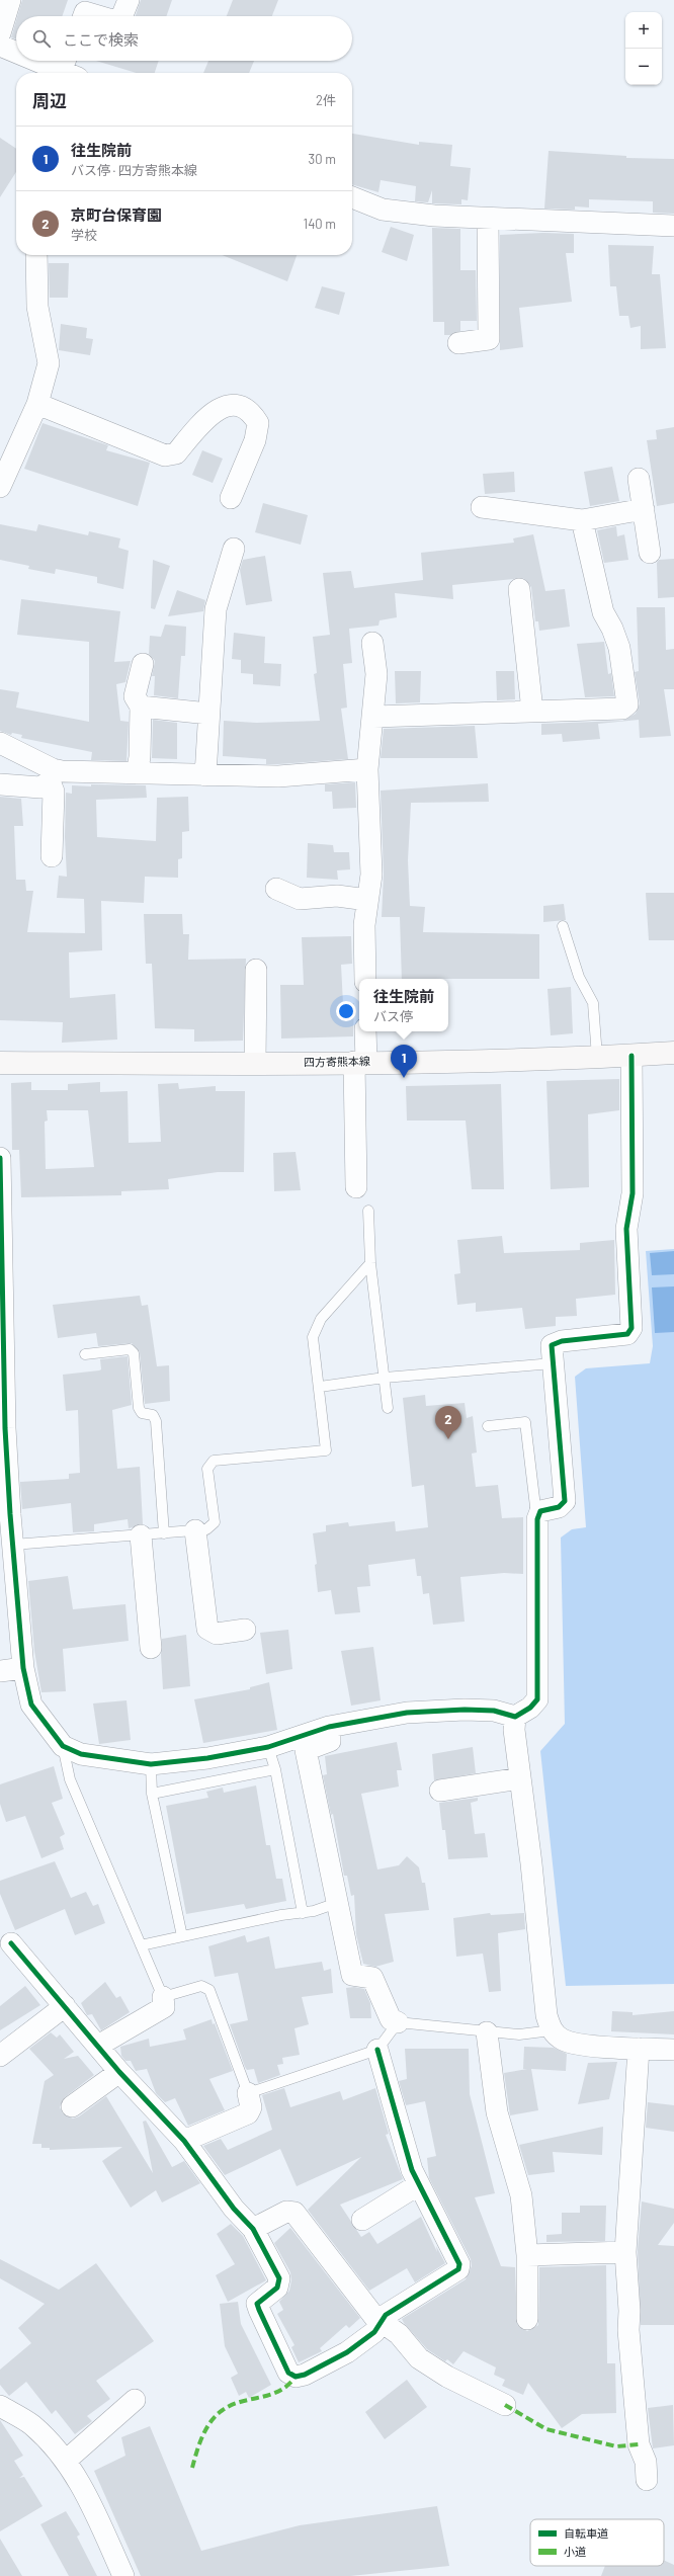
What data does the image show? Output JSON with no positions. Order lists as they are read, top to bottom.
{
  "streets": {
    "main road": ["四方寄熊本線"]
  },
  "legend": ["自転車道", "小道"],
  "page": {
    "map_buttons": ["+", "−"],
    "search": "ここで検索",
    "heading": ["周辺", "2件"],
    "list": [
      {
        "mark": "1",
        "name": "往生院前",
        "note": "バス停 · 四方寄熊本線",
        "value": "30 m"
      },
      {
        "mark": "2",
        "name": "京町台保育園",
        "note": "学校",
        "value": "140 m"
      }
    ],
    "popup": ["往生院前", "バス停"],
    "pins": ["1", "2"]
  }
}
